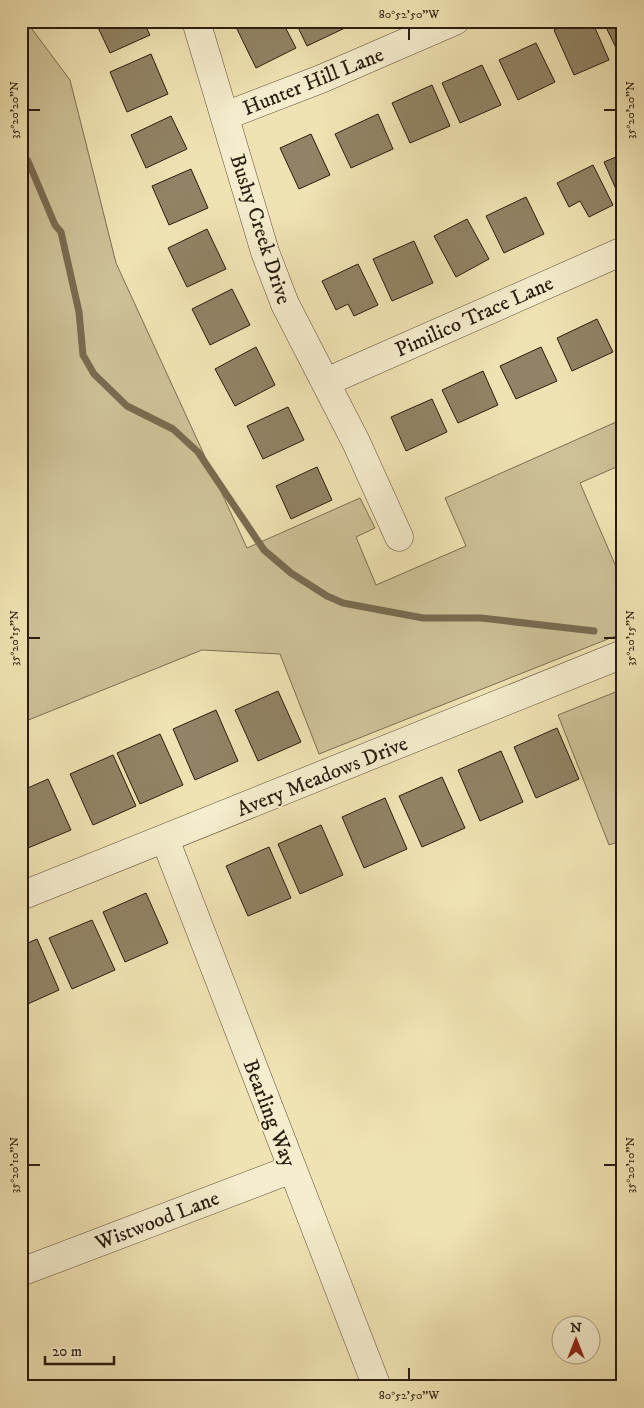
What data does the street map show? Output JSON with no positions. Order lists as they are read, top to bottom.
{
  "streets": {
    "street": [
      "Hunter Hill Lane",
      "Bushy Creek Drive",
      "Pimilico Trace Lane",
      "Avery Meadows Drive",
      "Bearling Way",
      "Wistwood Lane"
    ]
  },
  "crossings": [
    ["Hunter Hill Lane", "Bushy Creek Drive"],
    ["Bushy Creek Drive", "Pimilico Trace Lane"],
    ["Avery Meadows Drive", "Bearling Way"],
    ["Bearling Way", "Wistwood Lane"]
  ],
  "scale_bar": "20 m",
  "north": "top",
  "coordinates": [
    "80°52'50\"W",
    "35°20'20\"N",
    "35°20'15\"N",
    "35°20'10\"N"
  ]
}
